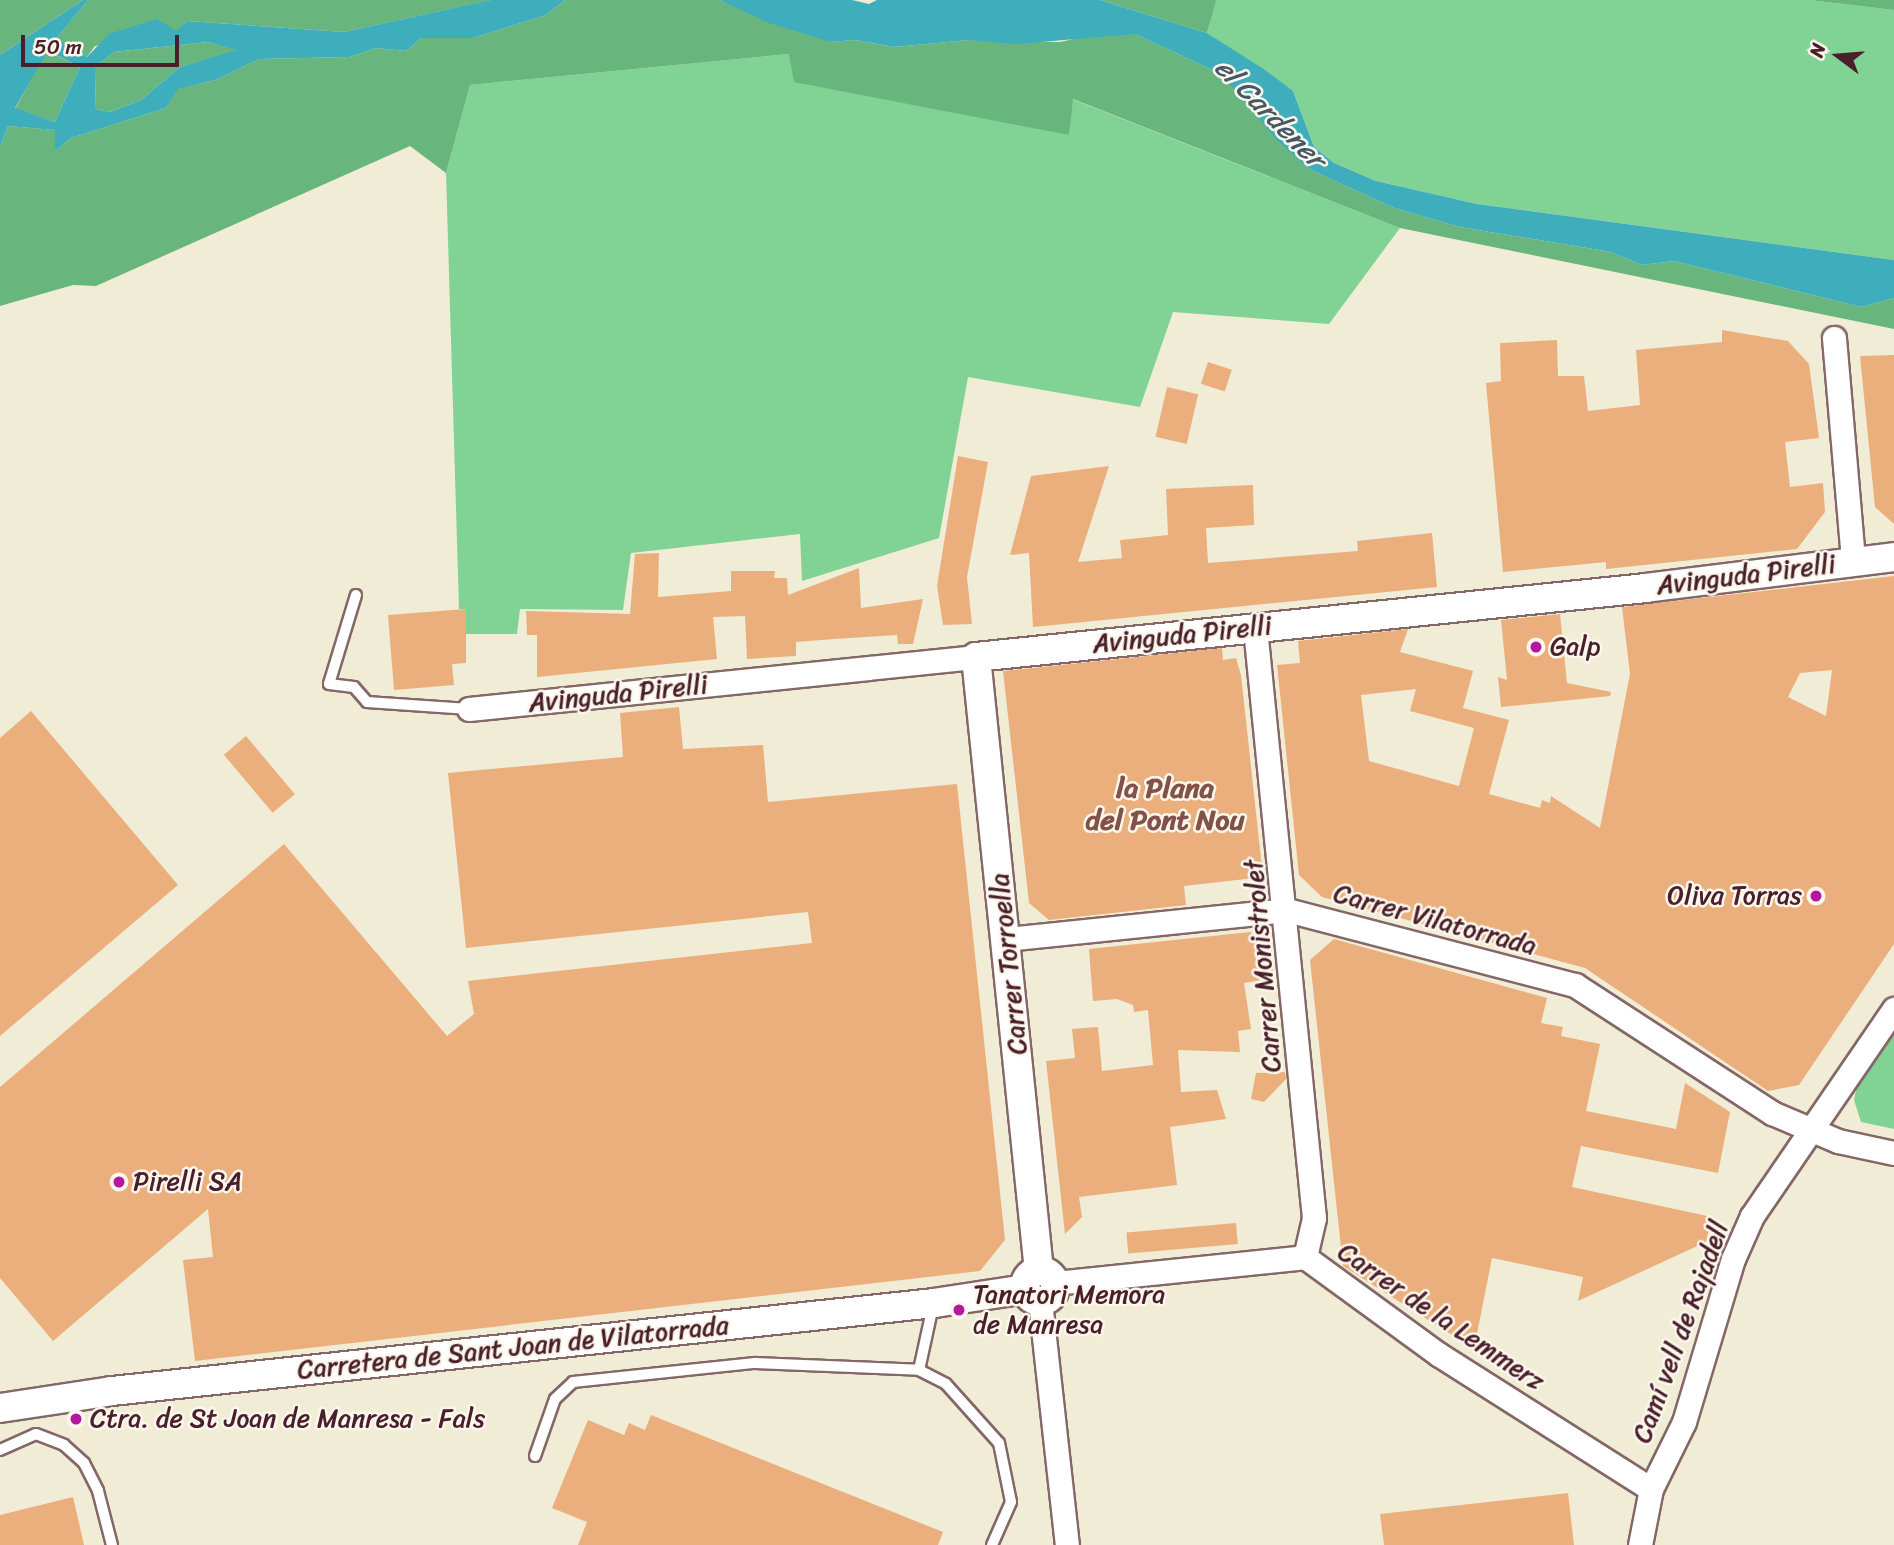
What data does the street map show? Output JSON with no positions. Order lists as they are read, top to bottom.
{
  "streets": {
    "street": [
      "Avinguda Pirelli",
      "Carrer Vilatorrada",
      "Carrer Torroella",
      "Carrer Monistrolet",
      "Carrer de la Lemmerz",
      "Camí vell de Rajadell",
      "Carretera de Sant Joan de Vilatorrada"
    ]
  },
  "crossings": [
    ["Avinguda Pirelli", "Carrer Torroella"],
    ["Avinguda Pirelli", "Carrer Monistrolet"],
    ["Carrer Vilatorrada", "Carrer Torroella"],
    ["Carrer Vilatorrada", "Carrer Monistrolet"],
    ["Carrer Vilatorrada", "Camí vell de Rajadell"],
    ["Carrer Torroella", "Carrer de la Lemmerz"],
    ["Carrer Torroella", "Carretera de Sant Joan de Vilatorrada"],
    ["Carrer Monistrolet", "Carrer de la Lemmerz"],
    ["Carrer de la Lemmerz", "Camí vell de Rajadell"],
    ["Carrer de la Lemmerz", "Carretera de Sant Joan de Vilatorrada"]
  ],
  "districts": ["la Plana del Pont Nou"],
  "water": ["el Cardener"],
  "places": [
    "Galp",
    "Oliva Torras",
    "Pirelli SA",
    "Tanatori Memora de Manresa",
    "Ctra. de St Joan de Manresa - Fals"
  ],
  "scale_bar": "50 m",
  "north": "left"
}
